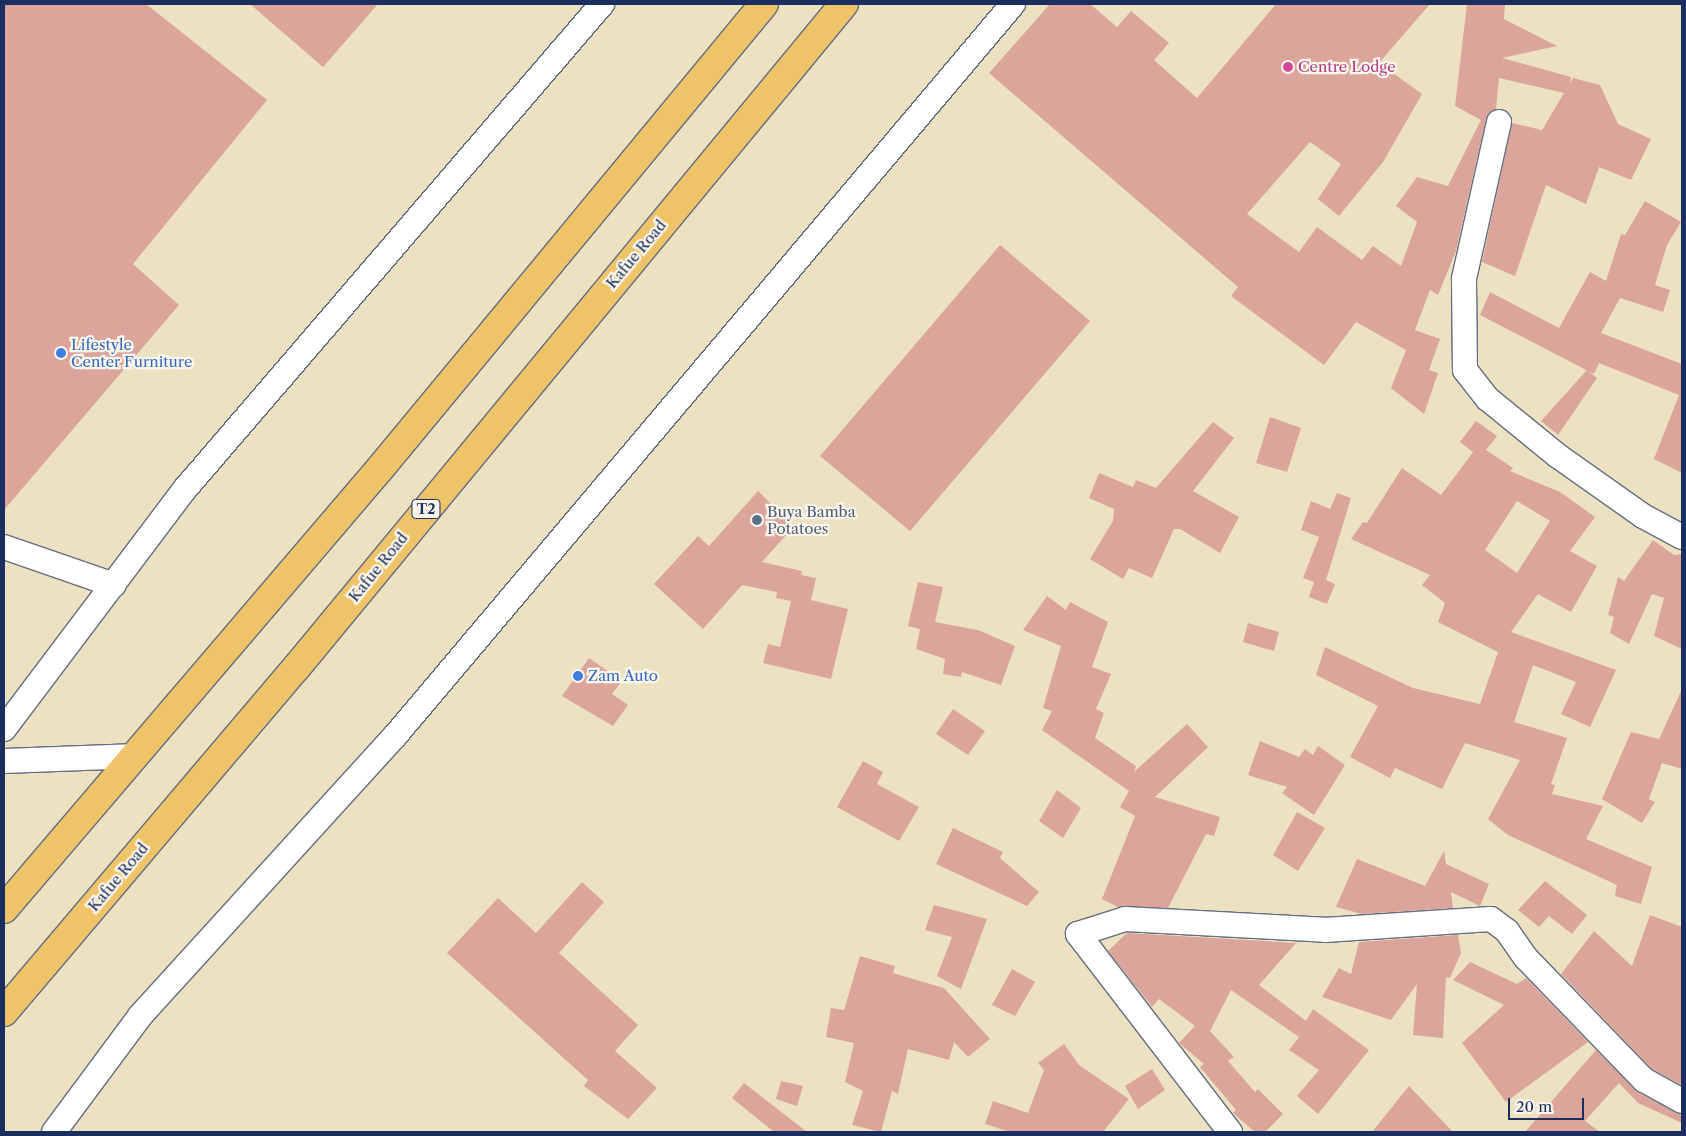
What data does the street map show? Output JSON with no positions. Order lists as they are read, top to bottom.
{
  "streets": {
    "main road": ["Kafue Road", "T2"]
  },
  "places": [
    "Centre Lodge",
    "Lifestyle Center Furniture",
    "Buya Bamba Potatoes",
    "Zam Auto"
  ],
  "scale_bar": "20 m"
}
